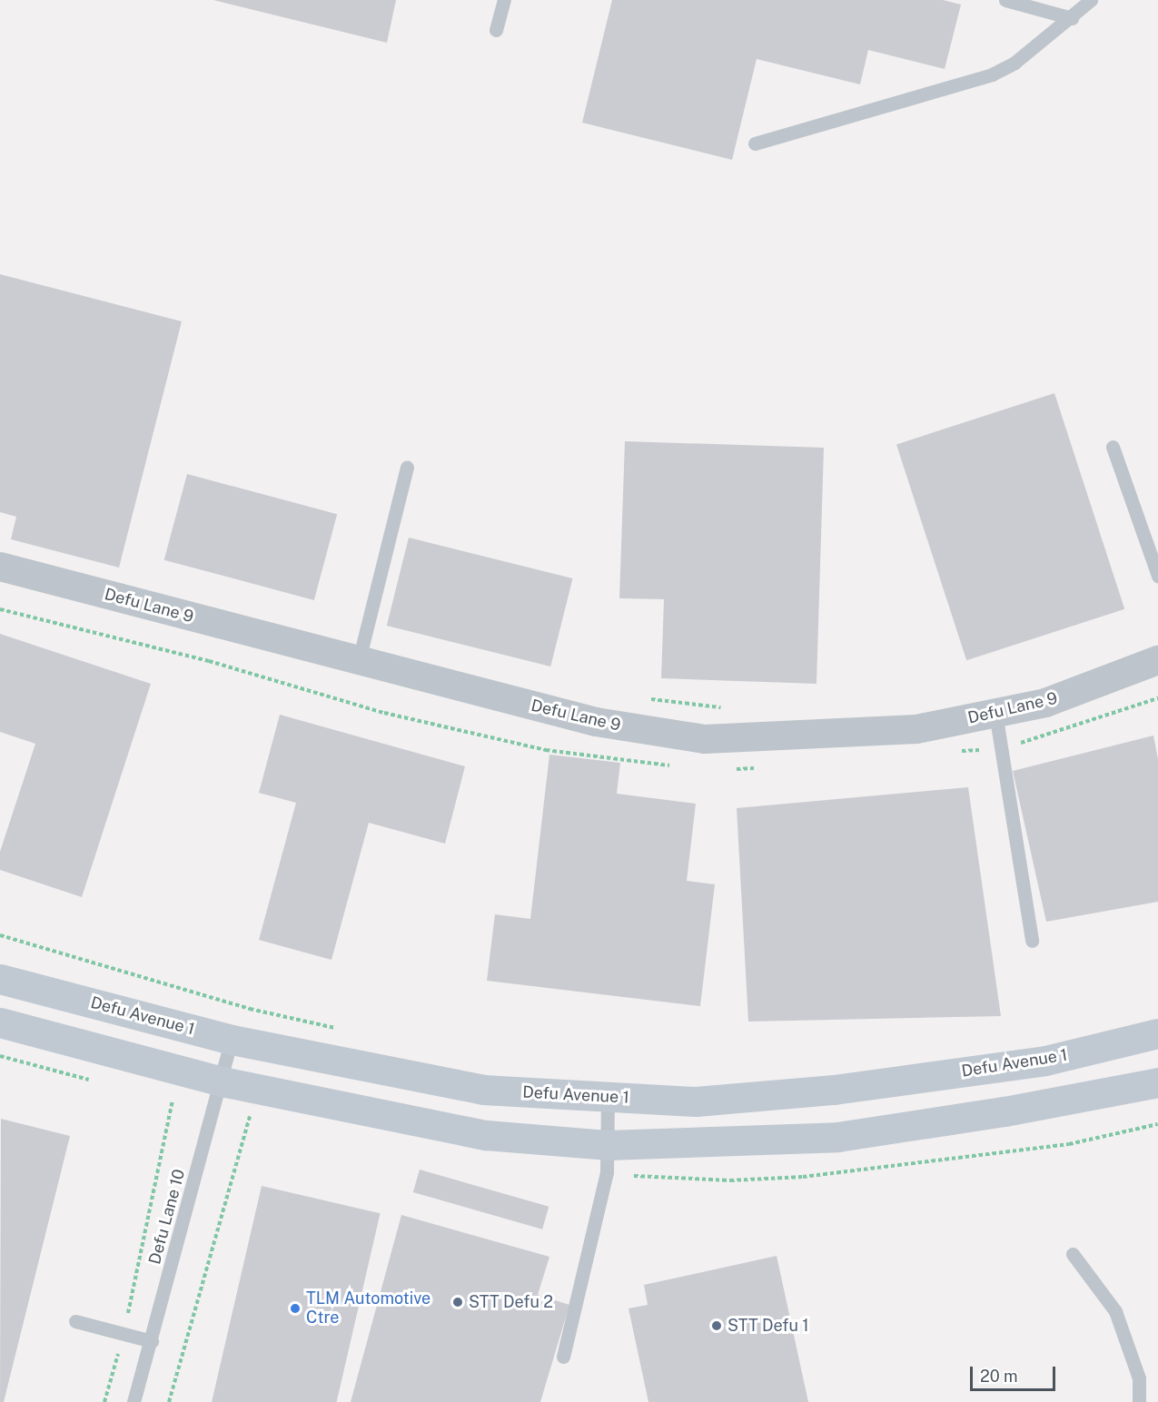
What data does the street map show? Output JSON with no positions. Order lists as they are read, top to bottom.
{
  "streets": {
    "main road": ["Defu Avenue 1"],
    "street": ["Defu Lane 9"],
    "lane": ["Defu Lane 10"]
  },
  "crossings": [
    ["Defu Avenue 1", "Defu Lane 10"]
  ],
  "places": ["STT Defu 2", "TLM Automotive Ctre", "STT Defu 1"],
  "scale_bar": "20 m"
}
